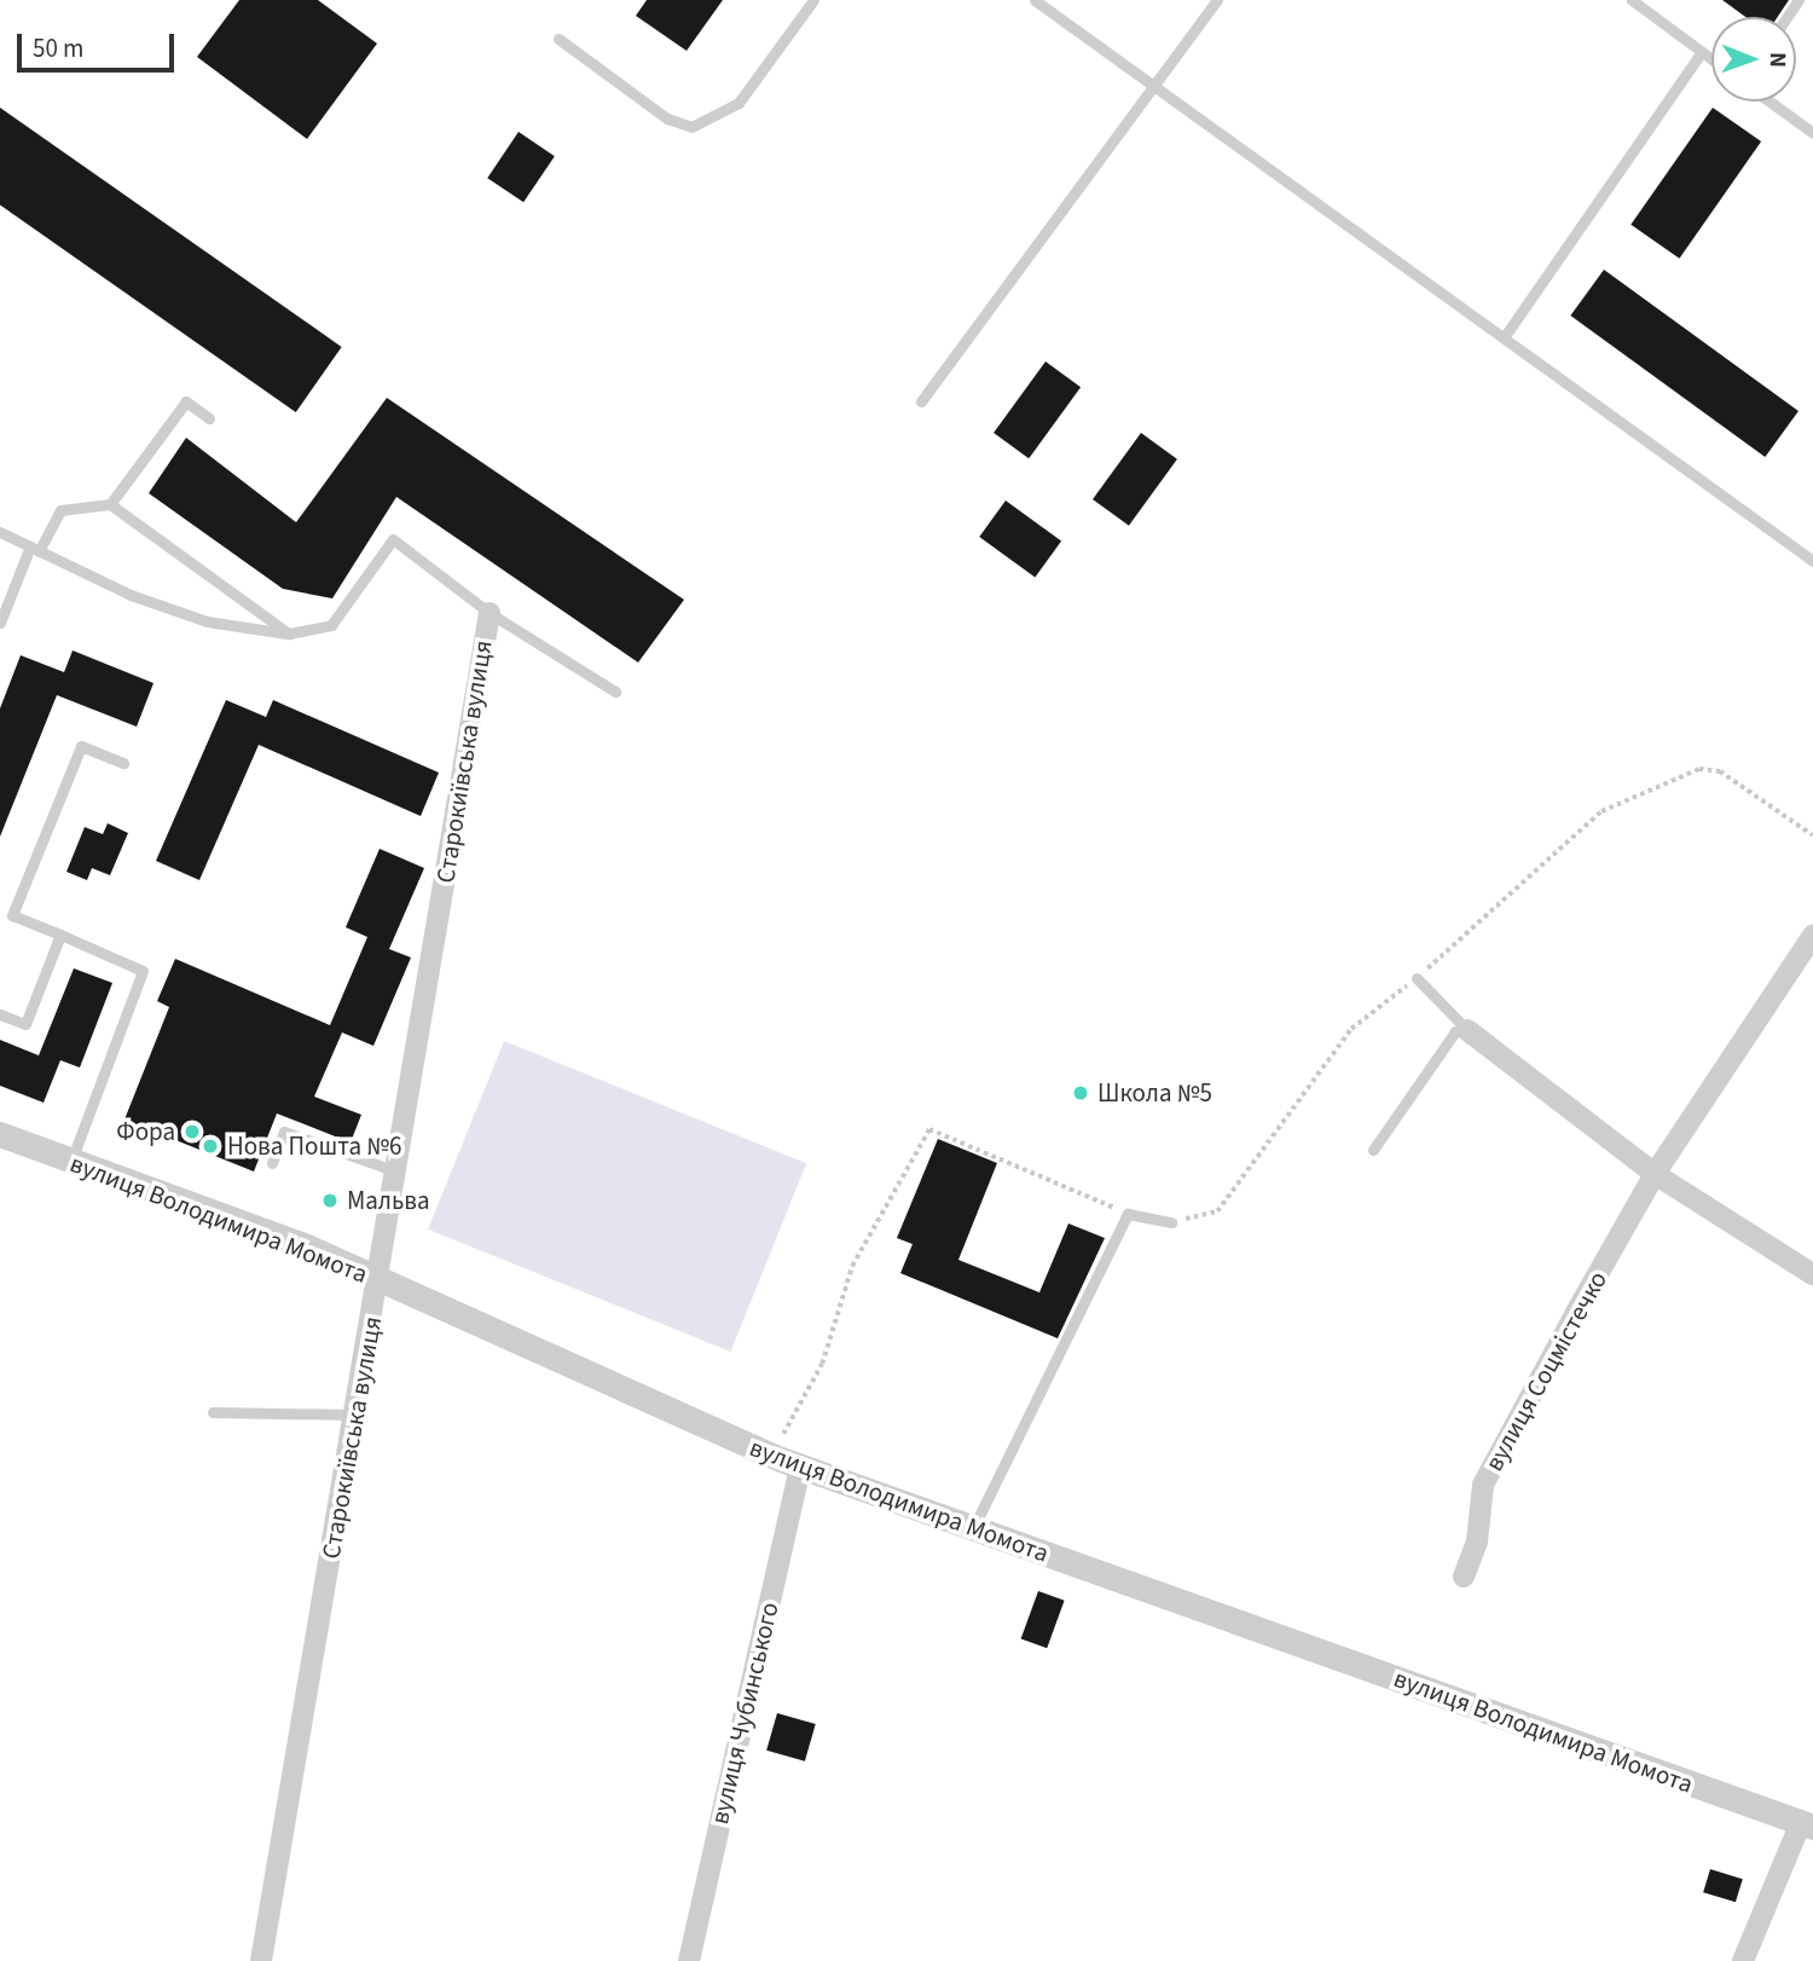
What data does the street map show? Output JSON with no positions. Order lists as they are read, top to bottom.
{
  "streets": {
    "street": [
      "Старокиївська вулиця",
      "вулиця Володимира Момота",
      "вулиця Соцмістечко",
      "вулиця Чубинського"
    ]
  },
  "crossings": [
    ["Старокиївська вулиця", "вулиця Володимира Момота"],
    ["вулиця Володимира Момота", "вулиця Чубинського"]
  ],
  "places": [
    "Школа №5",
    "Фора",
    "Нова Пошта №6",
    "Мальва"
  ],
  "scale_bar": "50 m",
  "north": "right"
}
